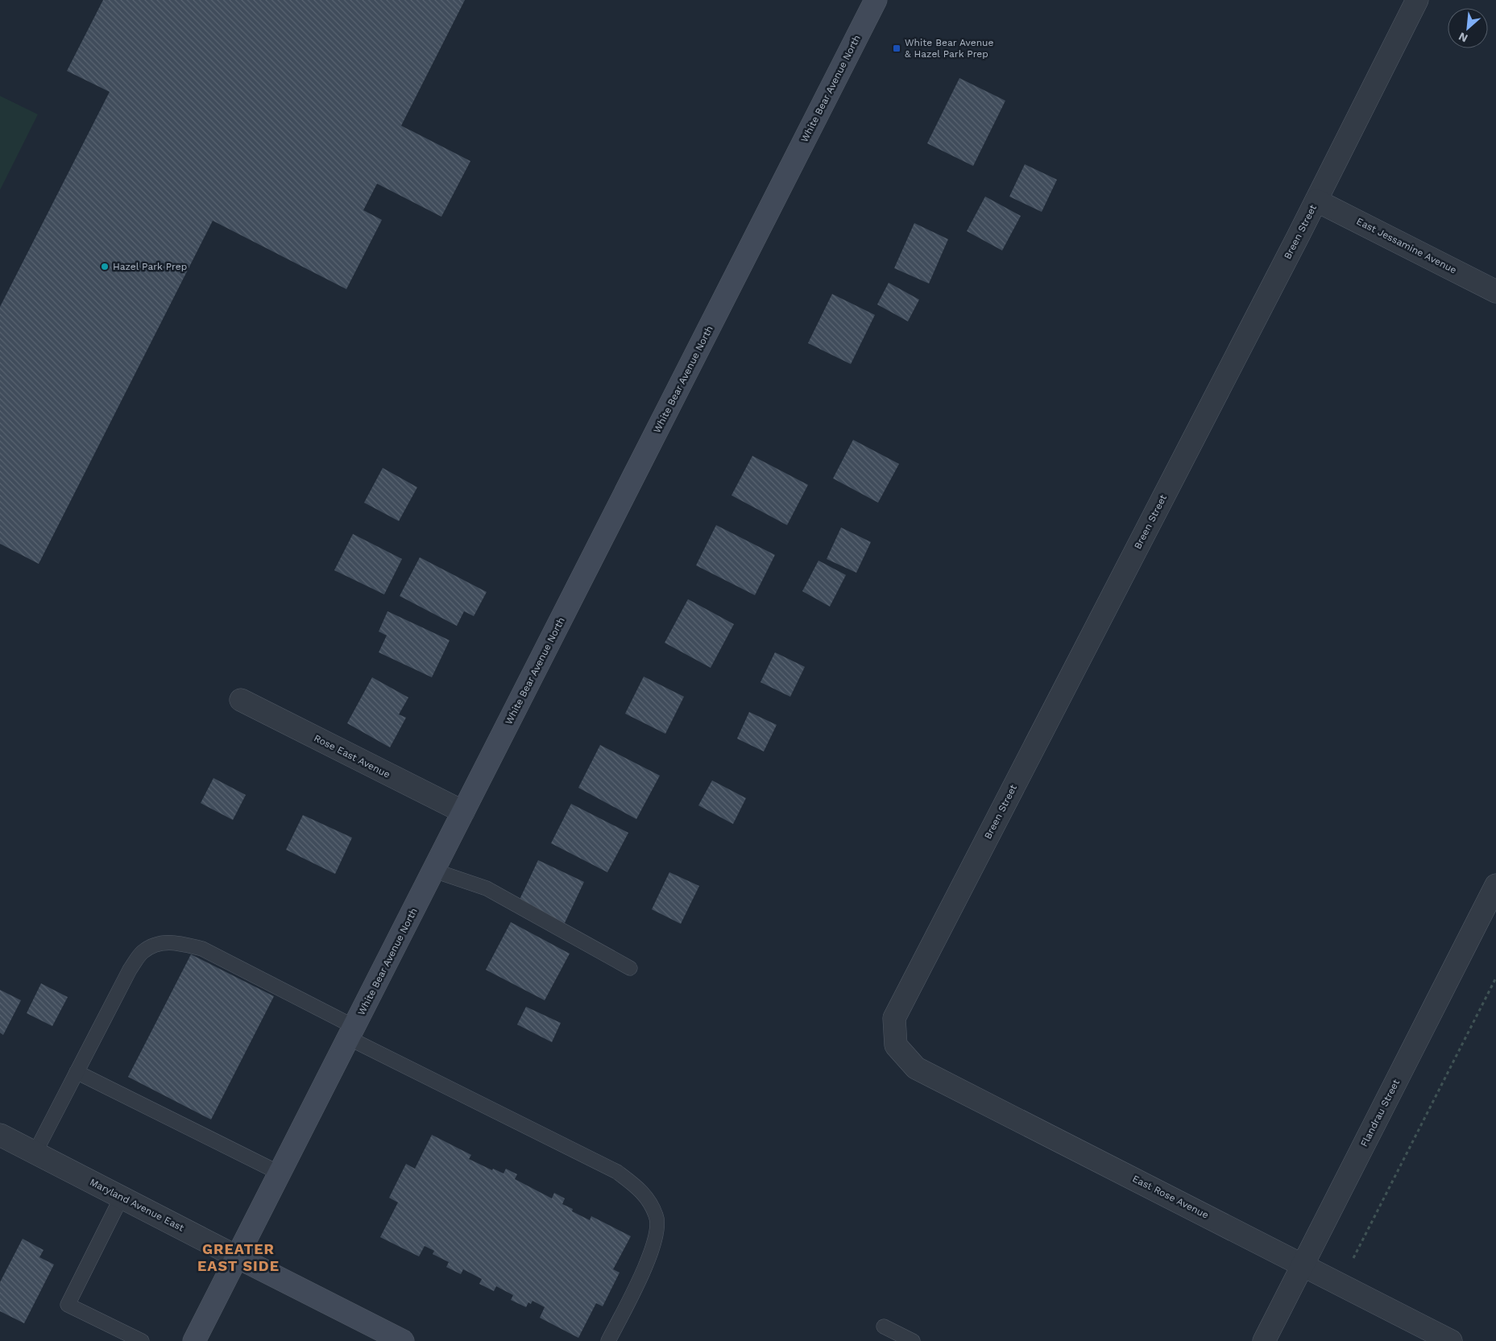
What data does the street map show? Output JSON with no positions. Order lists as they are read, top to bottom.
{
  "streets": {
    "main road": ["White Bear Avenue North", "Maryland Avenue East"],
    "street": [
      "Breen Street",
      "East Jessamine Avenue",
      "Rose East Avenue",
      "Flandrau Street",
      "East Rose Avenue"
    ]
  },
  "crossings": [
    ["White Bear Avenue North", "Rose East Avenue"],
    ["White Bear Avenue North", "Maryland Avenue East"],
    ["Breen Street", "East Jessamine Avenue"],
    ["Breen Street", "East Rose Avenue"],
    ["Flandrau Street", "East Rose Avenue"]
  ],
  "districts": ["GREATER EAST SIDE"],
  "places": {
    "transit": ["White Bear Avenue & Hazel Park Prep"],
    "other": ["Hazel Park Prep"]
  },
  "north": "bottom left"
}
